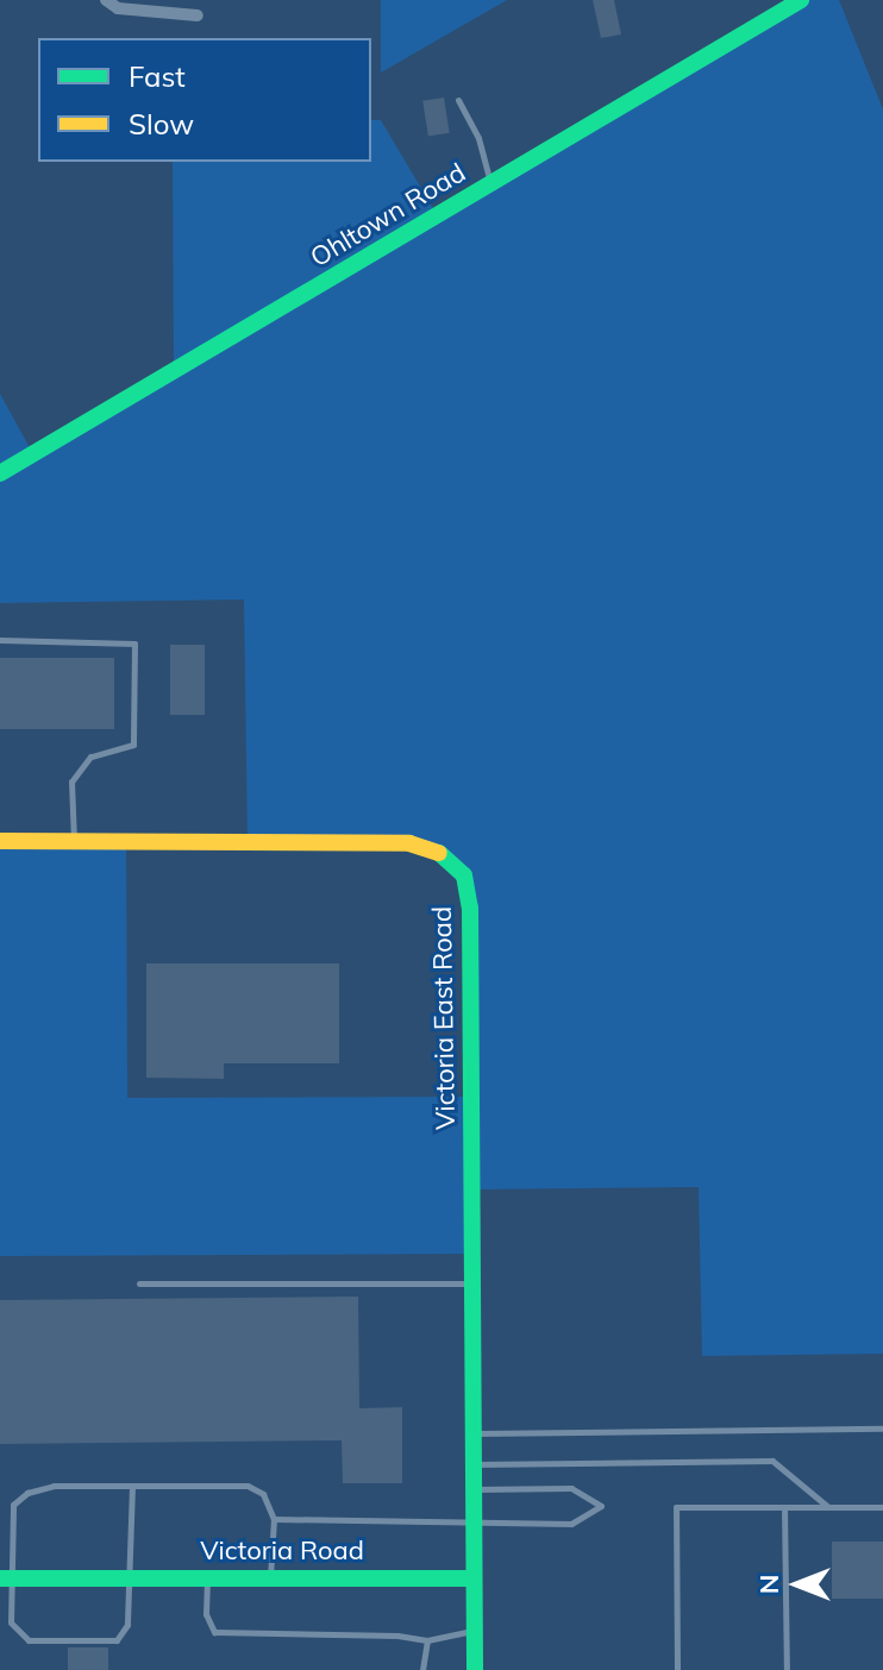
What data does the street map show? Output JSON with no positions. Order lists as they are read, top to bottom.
{
  "streets": {
    "street": ["Ohltown Road", "Victoria East Road", "Victoria Road"]
  },
  "crossings": [
    ["Victoria East Road", "Victoria Road"]
  ],
  "legend": ["Fast", "Slow"],
  "north": "left"
}
